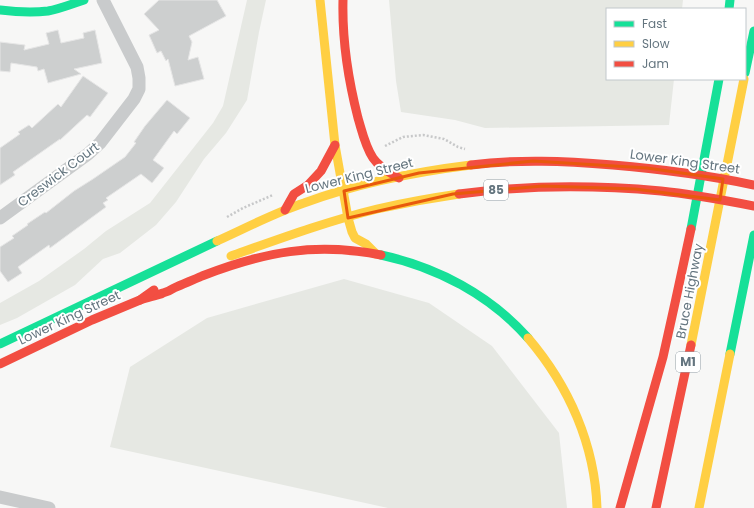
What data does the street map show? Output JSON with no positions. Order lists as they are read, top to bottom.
{
  "streets": {
    "main road": [
      "Lower King Street",
      "85",
      "Bruce Highway",
      "M1"
    ],
    "street": ["Creswick Court"]
  },
  "legend": ["Fast", "Slow", "Jam"]
}
